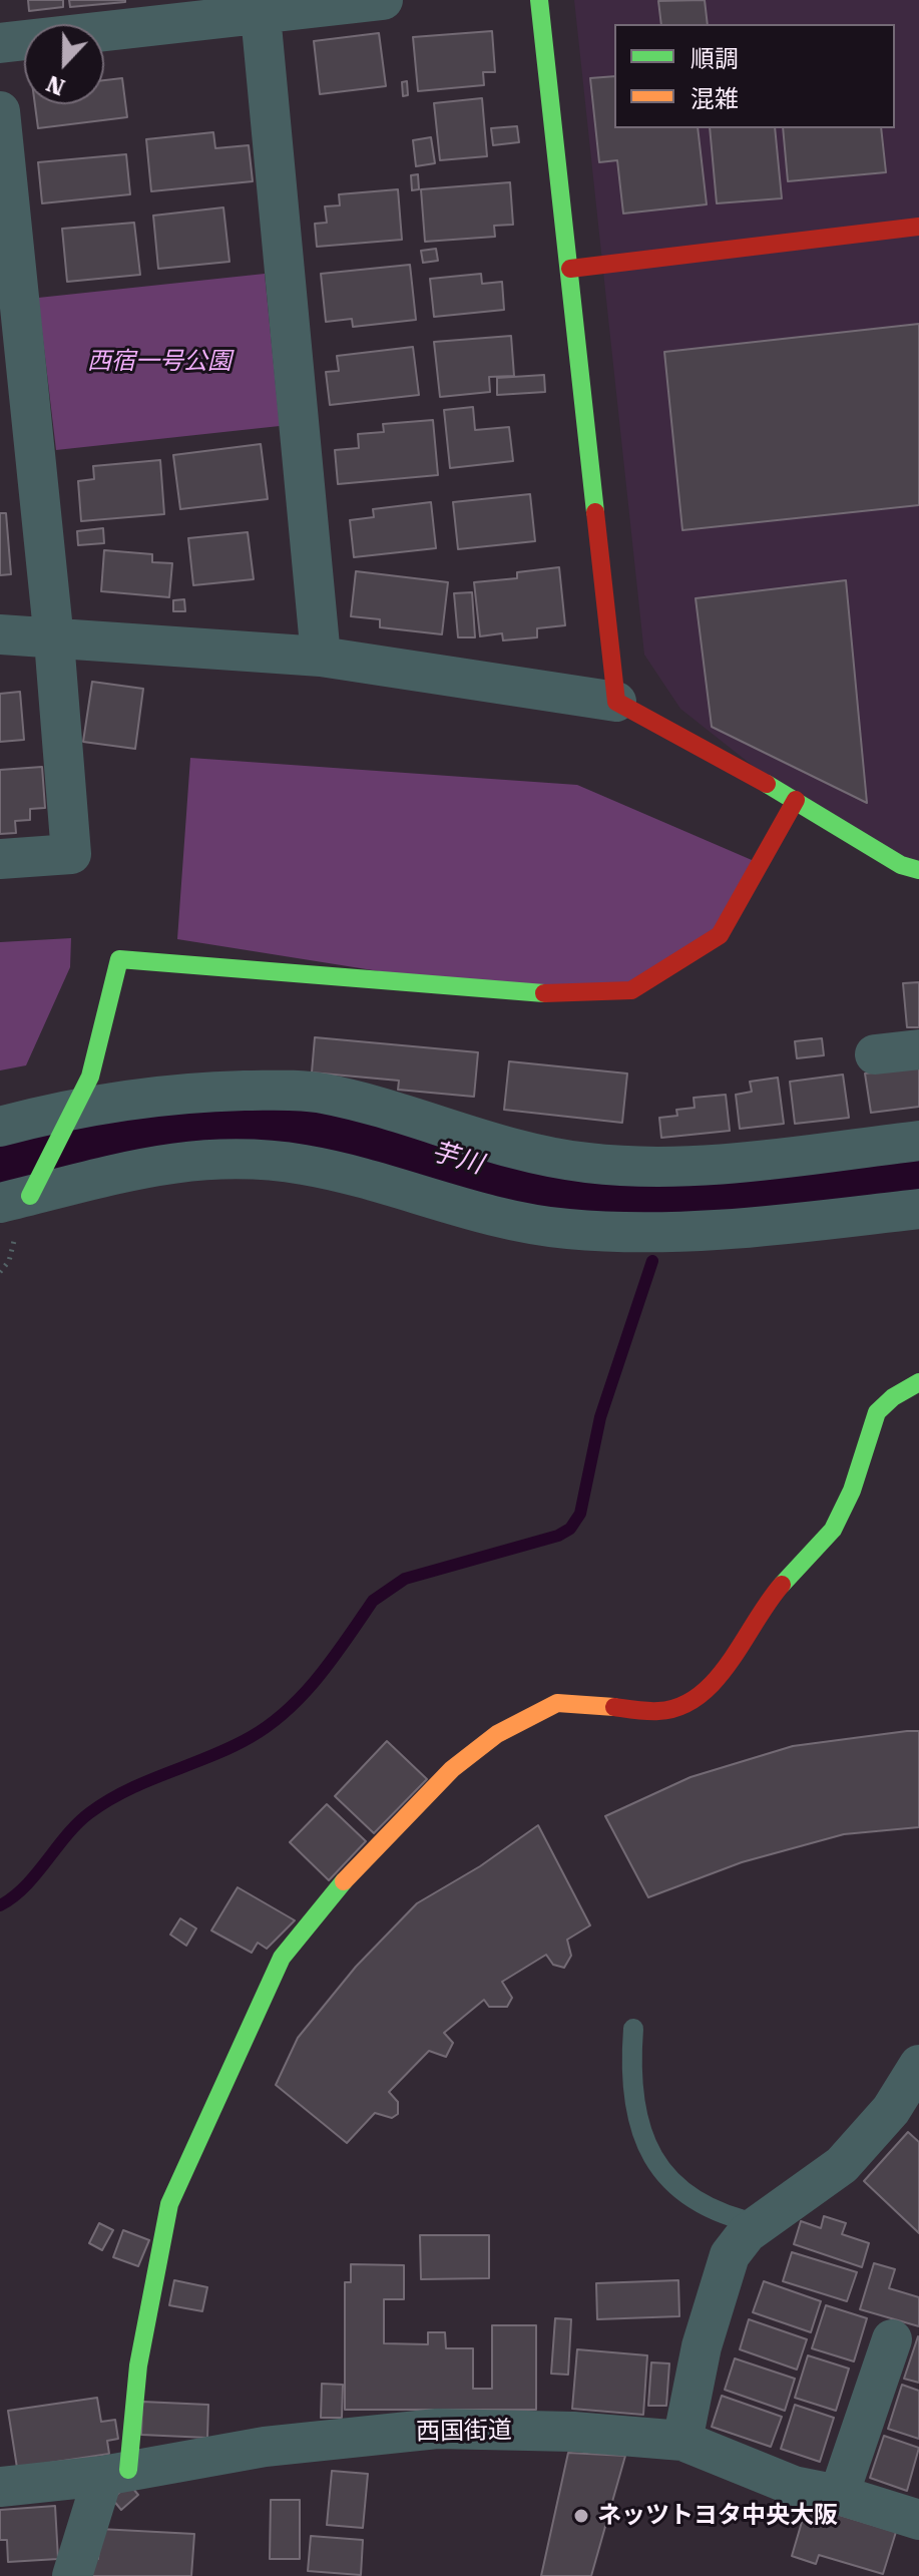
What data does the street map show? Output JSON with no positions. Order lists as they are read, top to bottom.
{
  "streets": {
    "street": ["西国街道"]
  },
  "water": ["芋川"],
  "parks": ["西宿一号公園"],
  "places": ["ネッツトヨタ中央大阪"],
  "legend": ["順調", "混雑"],
  "north": "bottom"
}
